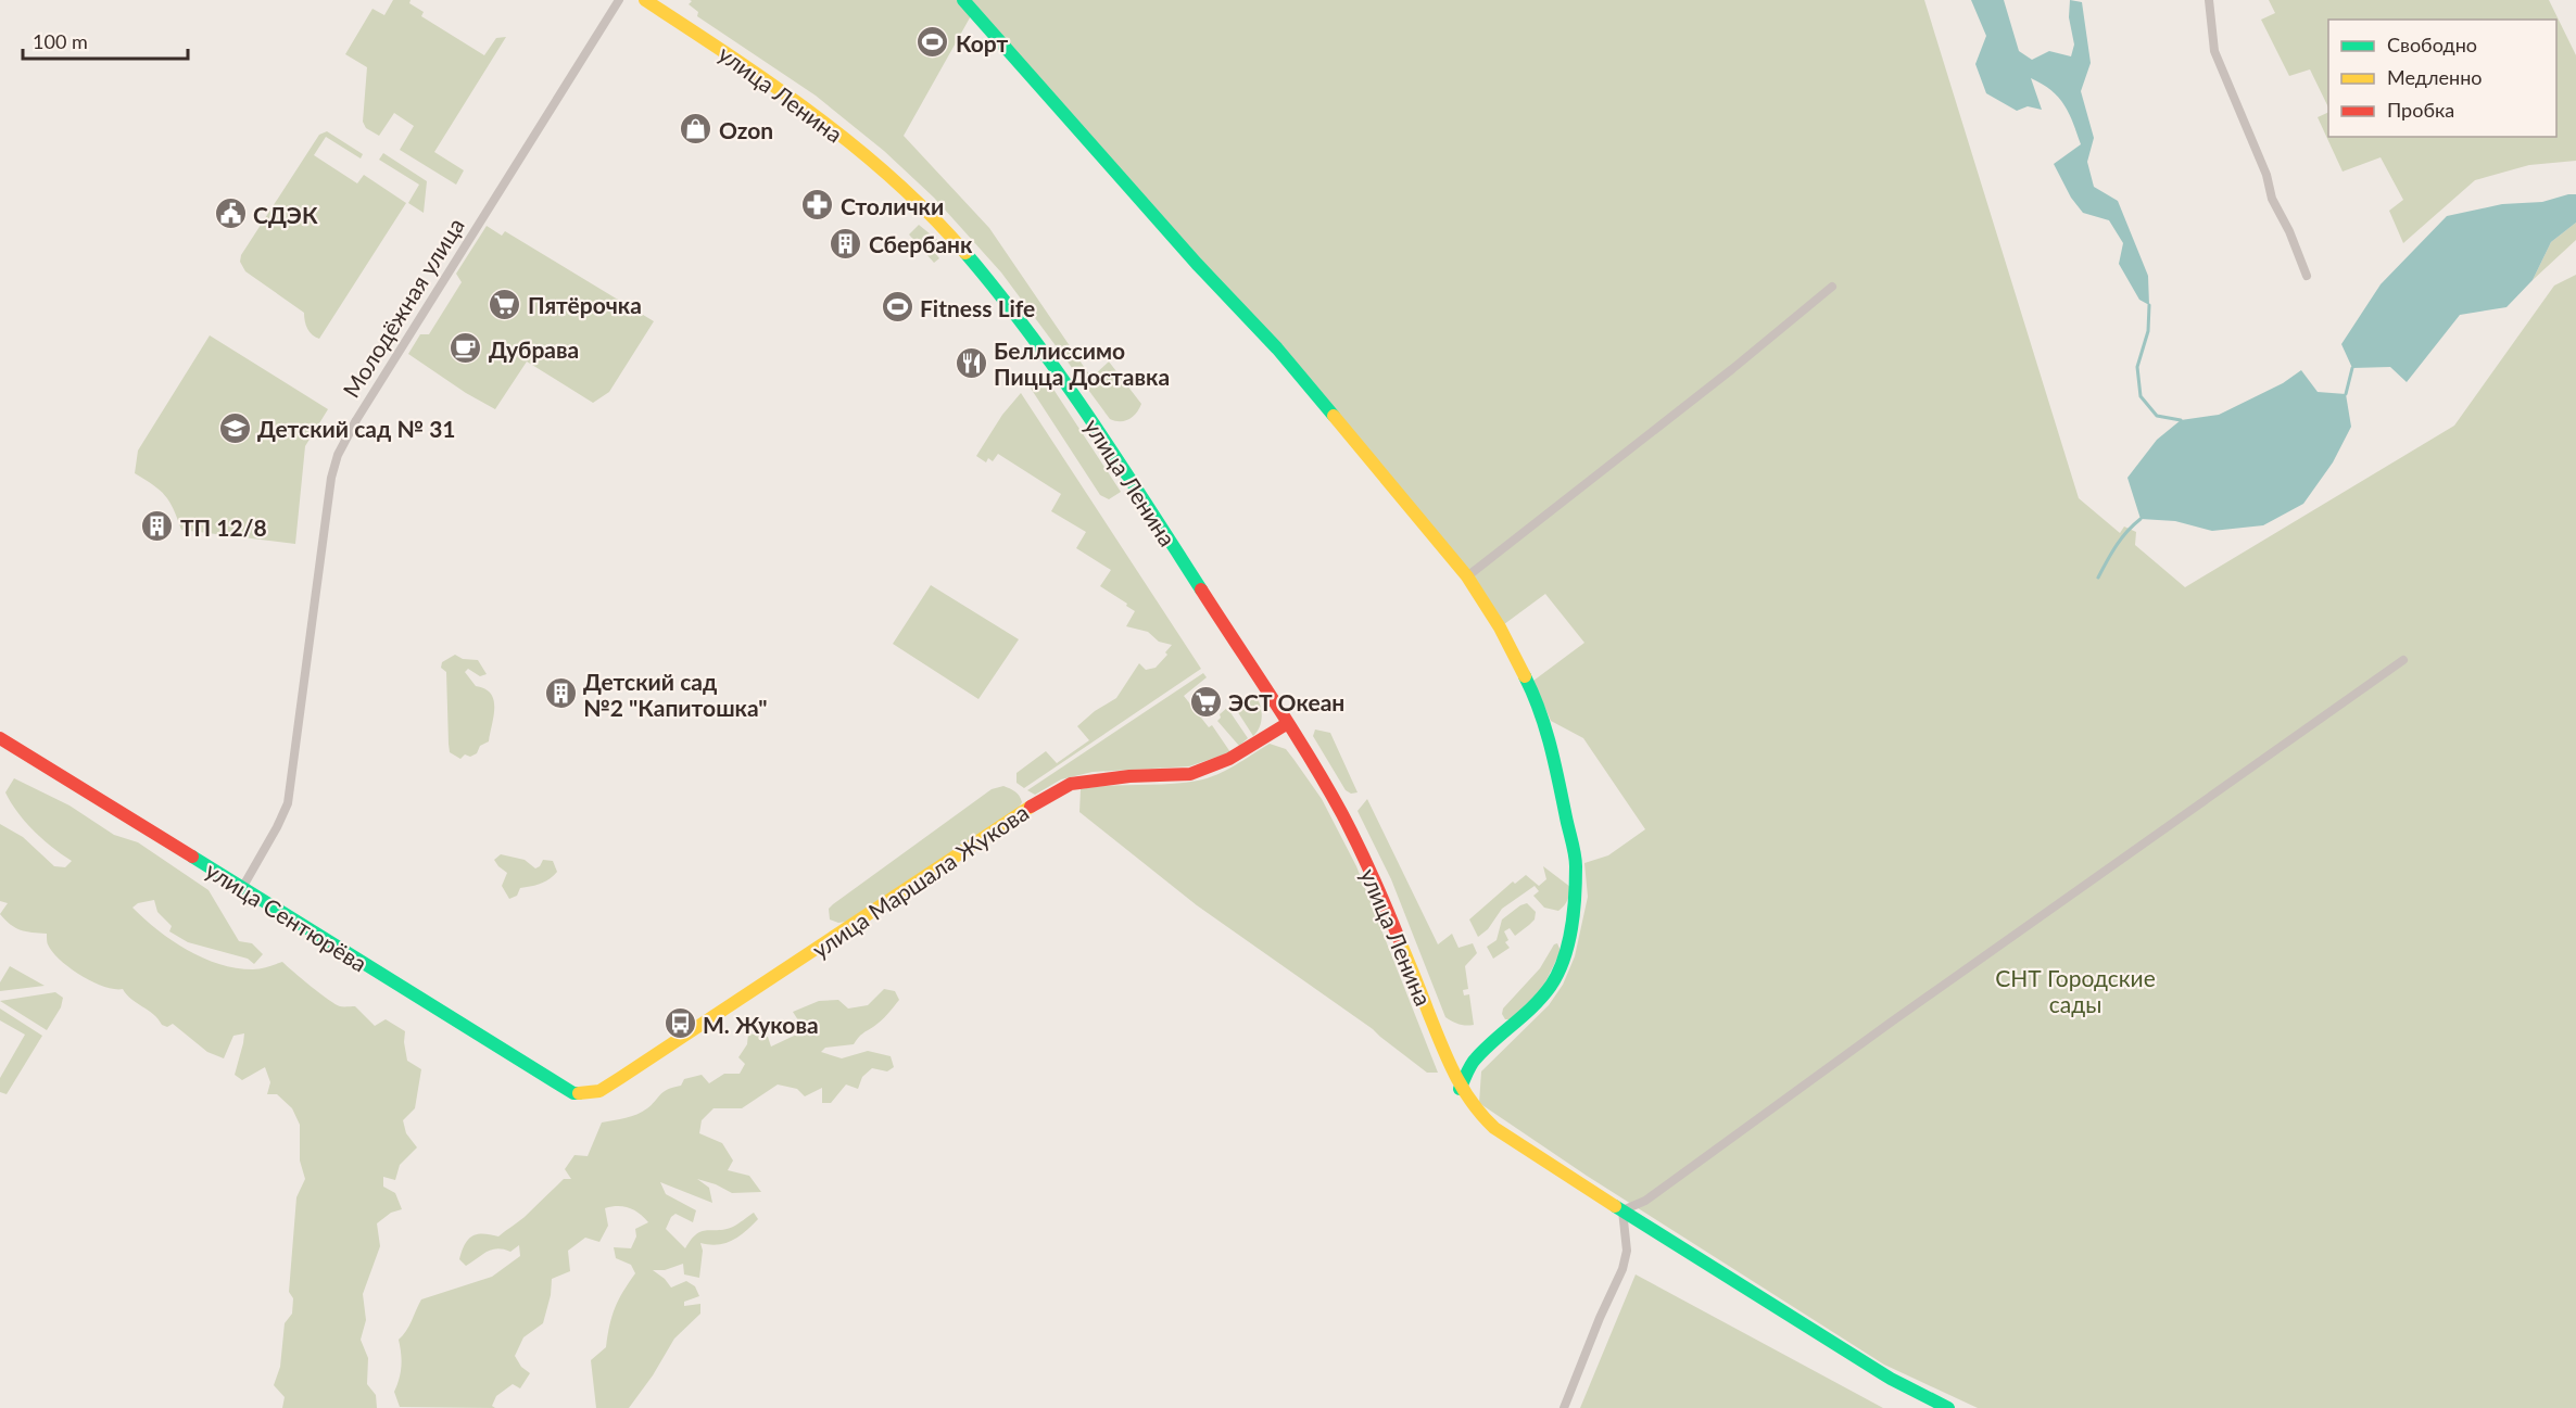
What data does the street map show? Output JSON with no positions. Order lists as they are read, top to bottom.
{
  "streets": {
    "main road": ["улица Ленина", "улица Маршала Жукова", "улица Сентюрёва"],
    "street": ["Молодёжная улица"]
  },
  "crossings": [
    ["улица Ленина", "улица Маршала Жукова"],
    ["Молодёжная улица", "улица Сентюрёва"],
    ["улица Маршала Жукова", "улица Сентюрёва"]
  ],
  "parks": ["СНТ Городские сады"],
  "places": {
    "sports": ["Корт", "Fitness Life"],
    "shop": ["Ozon"],
    "pharmacy": ["Столички"],
    "public building": ["СДЭК"],
    "building": ["Сбербанк", "ТП 12/8", "Детский сад №2 \"Капитошка\""],
    "supermarket": ["Пятёрочка", "ЭСТ Океан"],
    "cafe": ["Дубрава"],
    "restaurant": ["Беллиссимо Пицца Доставка"],
    "school or university": ["Детский сад № 31"],
    "bus stop": ["М. Жукова"]
  },
  "legend": ["Свободно", "Медленно", "Пробка"],
  "scale_bar": "100 m"
}
